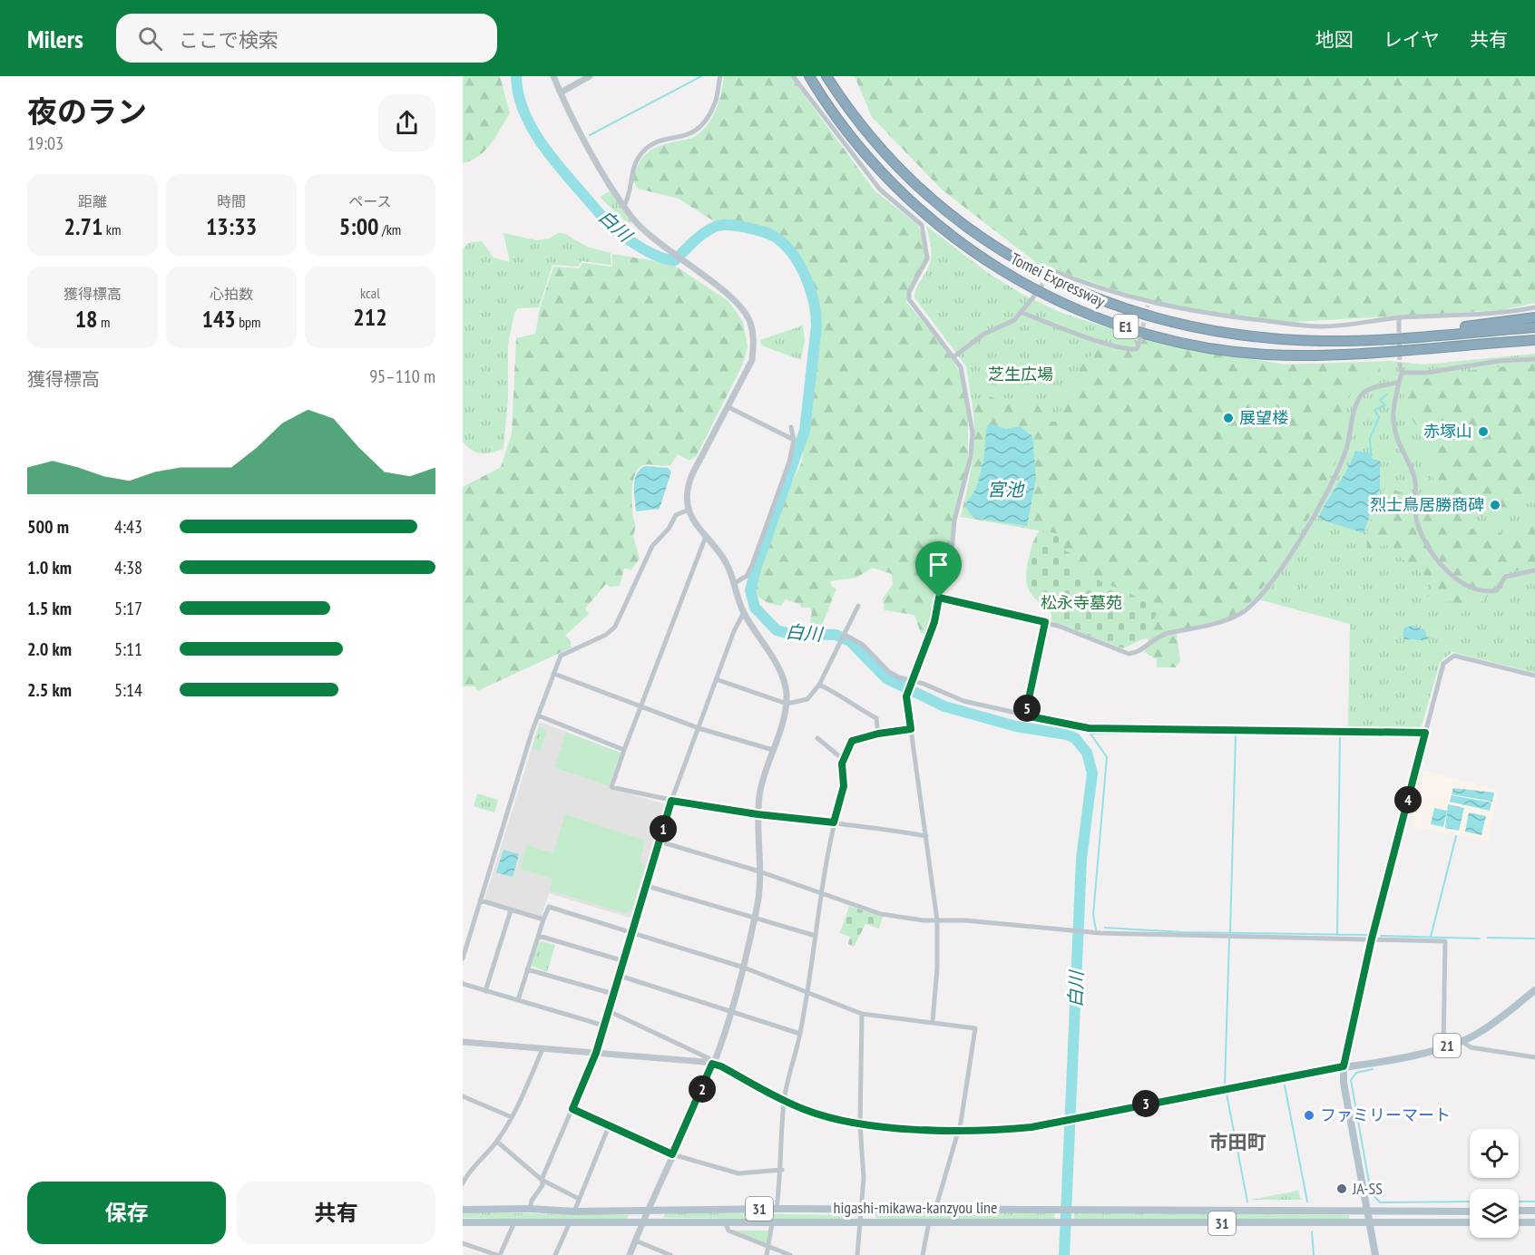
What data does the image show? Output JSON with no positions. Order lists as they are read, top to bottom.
{
  "streets": {
    "highway": ["Tomei Expressway", "E1"],
    "main road": ["21", "higashi-mikawa-kanzyou line", "31"]
  },
  "crossings": [
    ["higashi-mikawa-kanzyou line", "31"]
  ],
  "districts": ["市田町"],
  "water": ["白川", "宮池"],
  "parks": ["芝生広場", "松永寺墓苑"],
  "places": [
    "展望楼",
    "赤塚山",
    "烈士鳥居勝商碑",
    "ファミリーマート",
    "JA-SS"
  ],
  "page": {
    "header": "Milers",
    "search": "ここで検索",
    "nav": ["地図", "レイヤ", "共有"],
    "heading": ["夜のラン", "19:03"],
    "stats": [
      ["距離", "2.71 km"],
      ["時間", "13:33"],
      ["ペース", "5:00 /km"],
      ["獲得標高", "18 m"],
      ["心拍数", "143 bpm"],
      ["kcal", "212"]
    ],
    "chart": ["獲得標高", "95–110 m"],
    "list": [
      {
        "name": "500 m",
        "note": "4:43"
      },
      {
        "name": "1.0 km",
        "note": "4:38"
      },
      {
        "name": "1.5 km",
        "note": "5:17"
      },
      {
        "name": "2.0 km",
        "note": "5:11"
      },
      {
        "name": "2.5 km",
        "note": "5:14"
      }
    ],
    "pins": [
      "5",
      "4",
      "1",
      "2",
      "3"
    ],
    "buttons": ["保存", "共有"]
  }
}
